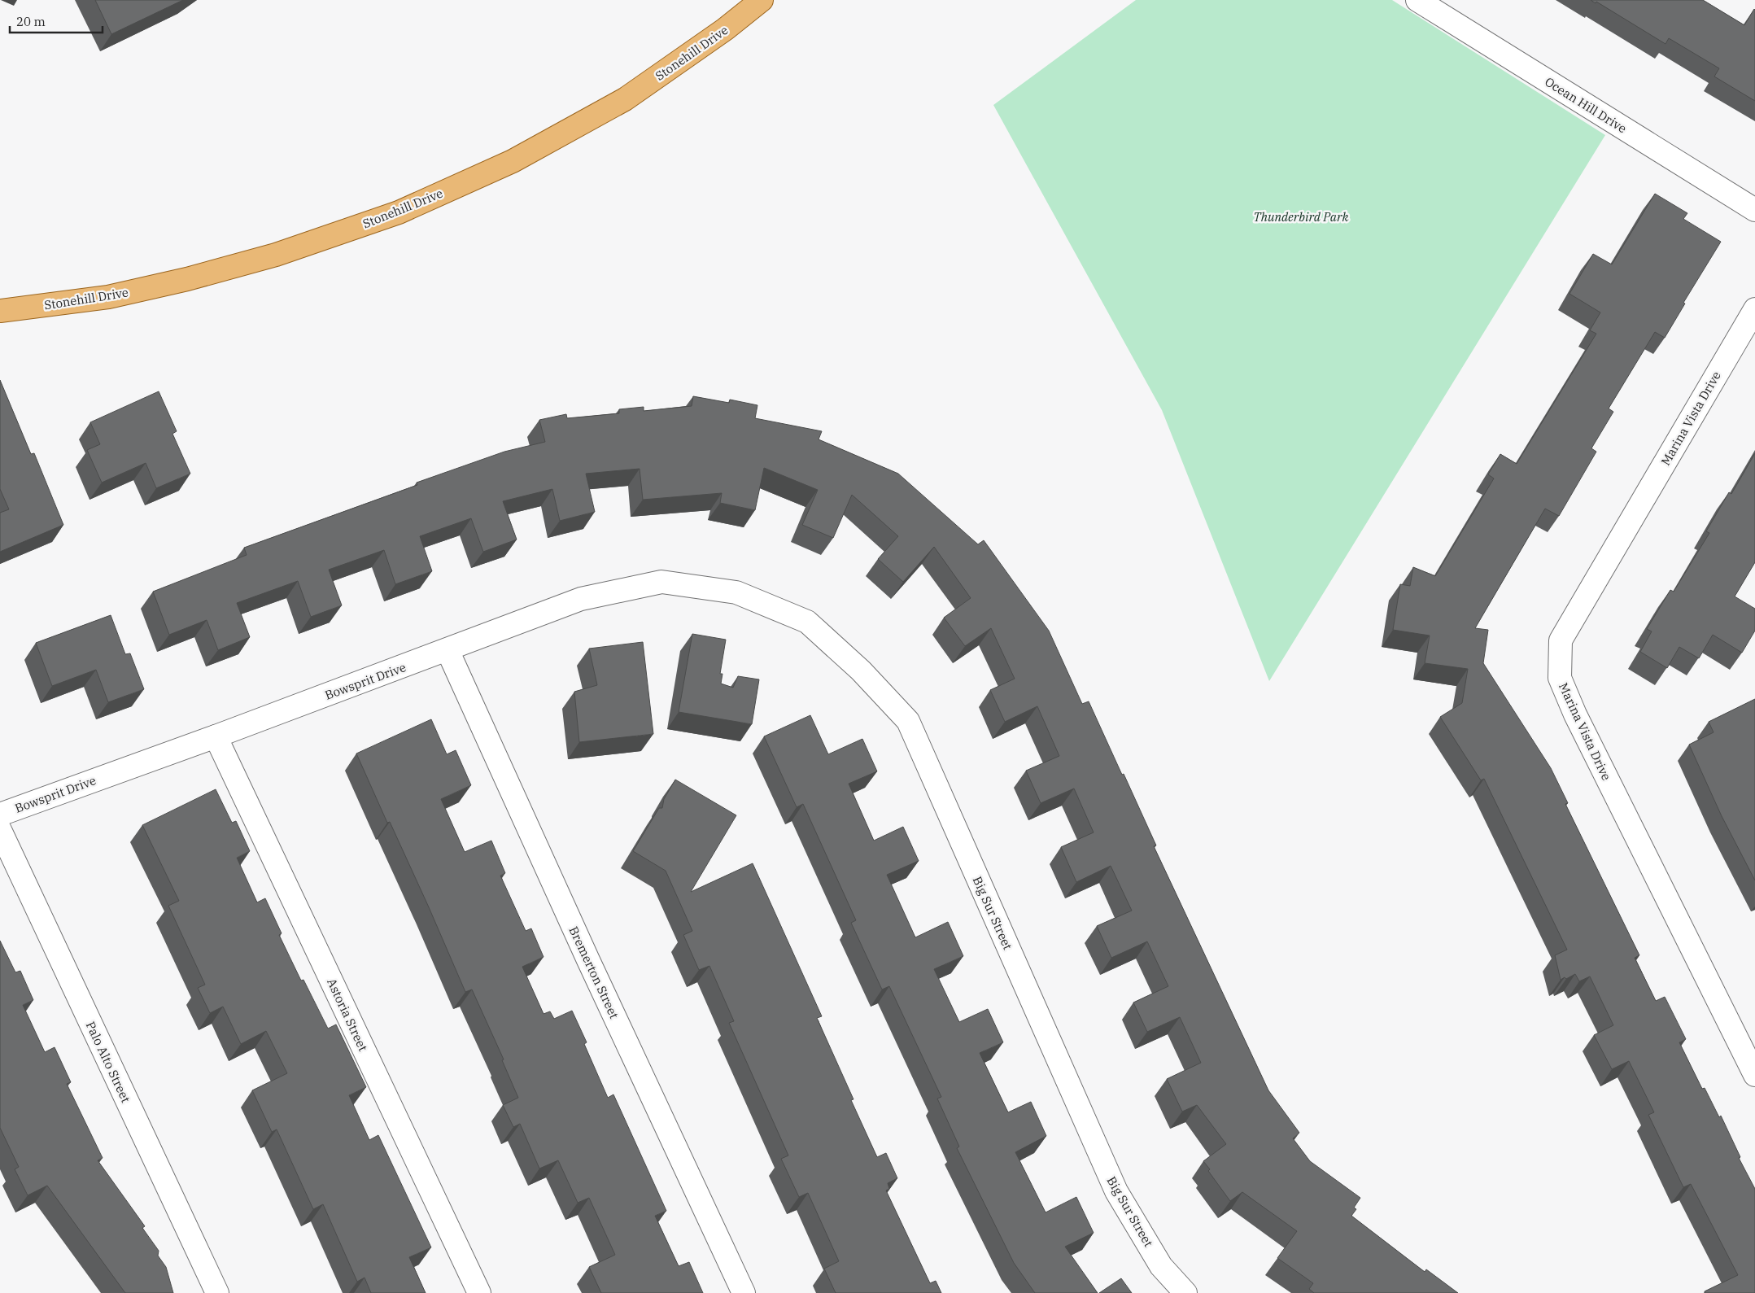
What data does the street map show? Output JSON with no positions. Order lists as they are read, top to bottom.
{
  "streets": {
    "main road": ["Stonehill Drive"],
    "street": [
      "Ocean Hill Drive",
      "Marina Vista Drive",
      "Bowsprit Drive",
      "Big Sur Street",
      "Bremerton Street",
      "Astoria Street",
      "Palo Alto Street"
    ]
  },
  "crossings": [
    ["Bowsprit Drive", "Big Sur Street"],
    ["Bowsprit Drive", "Bremerton Street"],
    ["Bowsprit Drive", "Astoria Street"]
  ],
  "parks": ["Thunderbird Park"],
  "scale_bar": "20 m"
}
